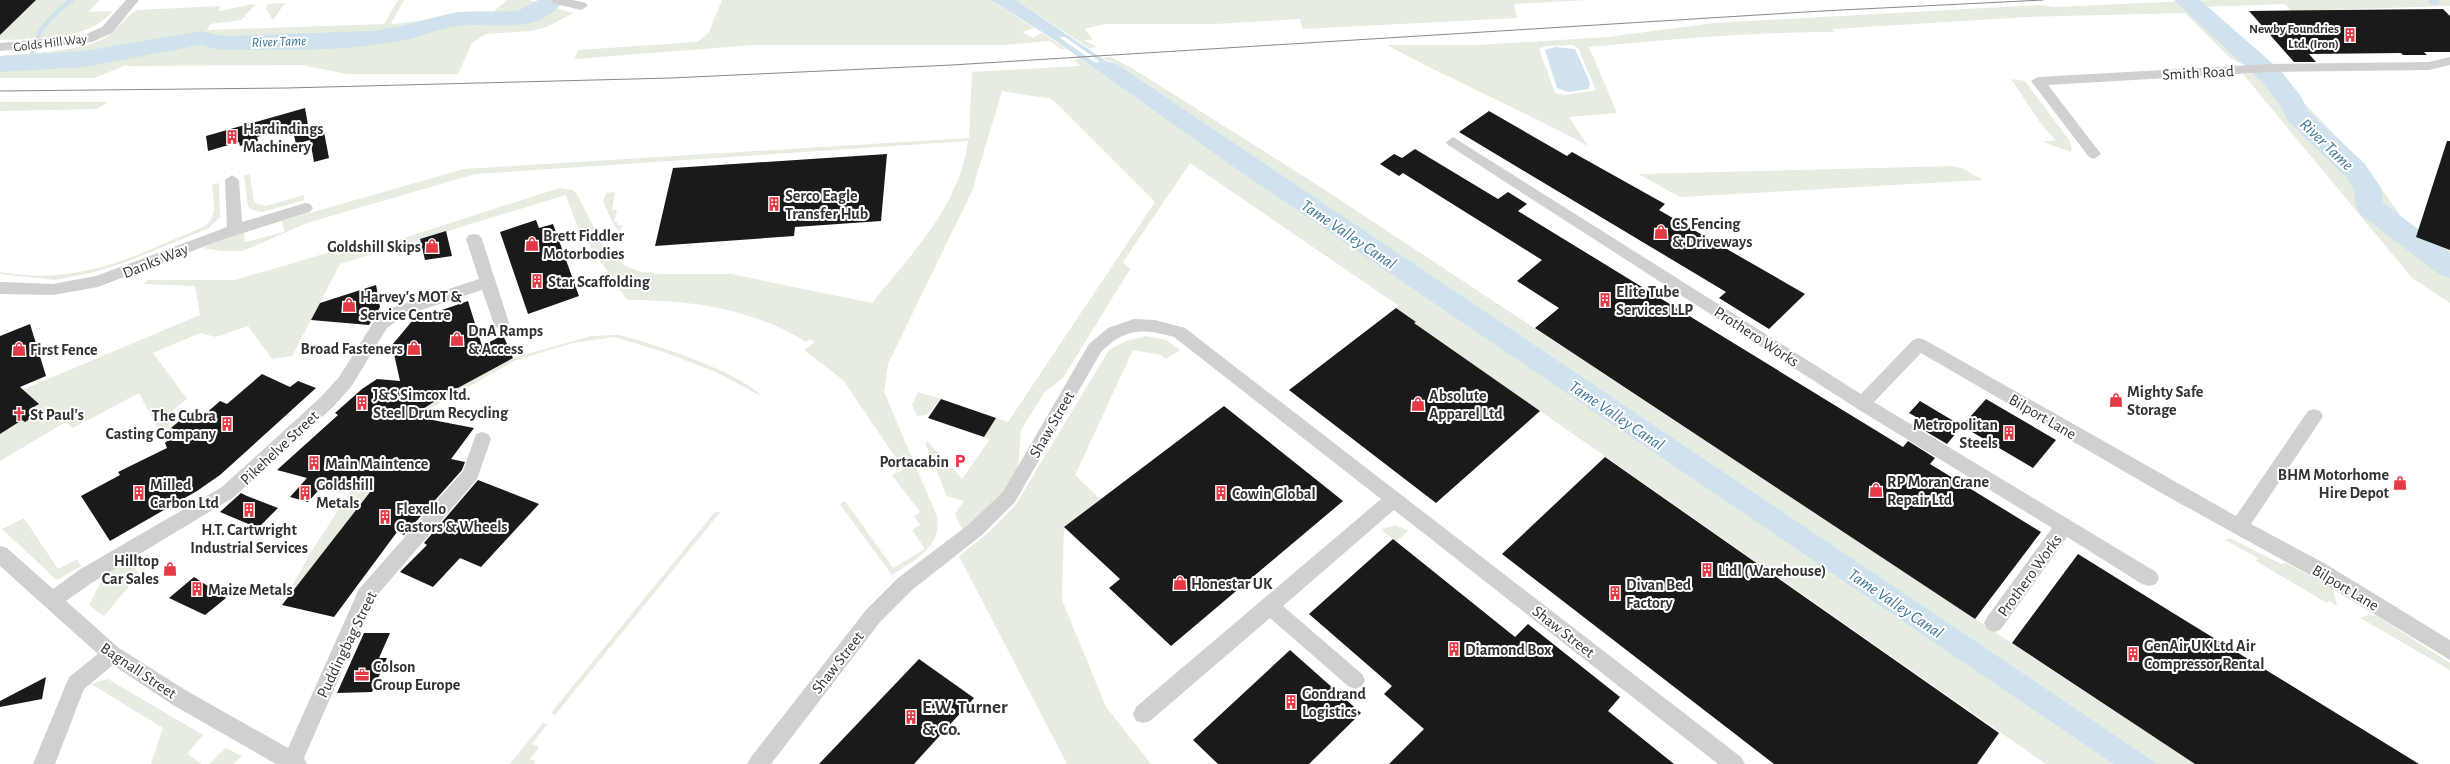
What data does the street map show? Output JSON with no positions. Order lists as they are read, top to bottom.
{
  "streets": {
    "street": [
      "Golds Hill Way",
      "Smith Road",
      "Danks Way",
      "Prothero Works",
      "Bilport Lane",
      "Shaw Street",
      "Pikehelve Street",
      "Puddingbag Street",
      "Bagnall Street"
    ]
  },
  "crossings": [
    ["Prothero Works", "Bilport Lane"],
    ["Pikehelve Street", "Bagnall Street"],
    ["Puddingbag Street", "Bagnall Street"]
  ],
  "water": ["River Tame", "Tame Valley Canal"],
  "places": {
    "building": [
      "Newby Foundries Ltd. (Iron)",
      "Hardindings Machinery",
      "Serco Eagle Transfer Hub",
      "Star Scaffolding",
      "Elite Tube Services LLP",
      "J&S Simcox ltd. Steel Drum Recycling",
      "The Cubra Casting Company",
      "Metropolitan Steels",
      "Main Maintence",
      "Milled Carbon Ltd",
      "Goldshill Metals",
      "Cowin Global",
      "H.T. Cartwright Industrial Services",
      "Flexello Castors & Wheels",
      "Lidl (Warehouse)",
      "Maize Metals",
      "Divan Bed Factory",
      "Diamond Box",
      "GenAir UK Ltd Air Compressor Rental",
      "Gondrand Logistics",
      "E.W. Turner & Co."
    ],
    "shop": [
      "CS Fencing & Driveways",
      "Brett Fiddler Motorbodies",
      "Goldshill Skips",
      "Harvey's MOT & Service Centre",
      "DnA Ramps & Access",
      "Broad Fasteners",
      "First Fence",
      "Mighty Safe Storage",
      "Absolute Apparel Ltd",
      "BHM Motorhome Hire Depot",
      "RP Moran Crane Repair Ltd",
      "Hilltop Car Sales",
      "Honestar UK"
    ],
    "church": ["St Paul's"],
    "parking": ["Portacabin"],
    "office": ["Colson Group Europe"]
  }
}
